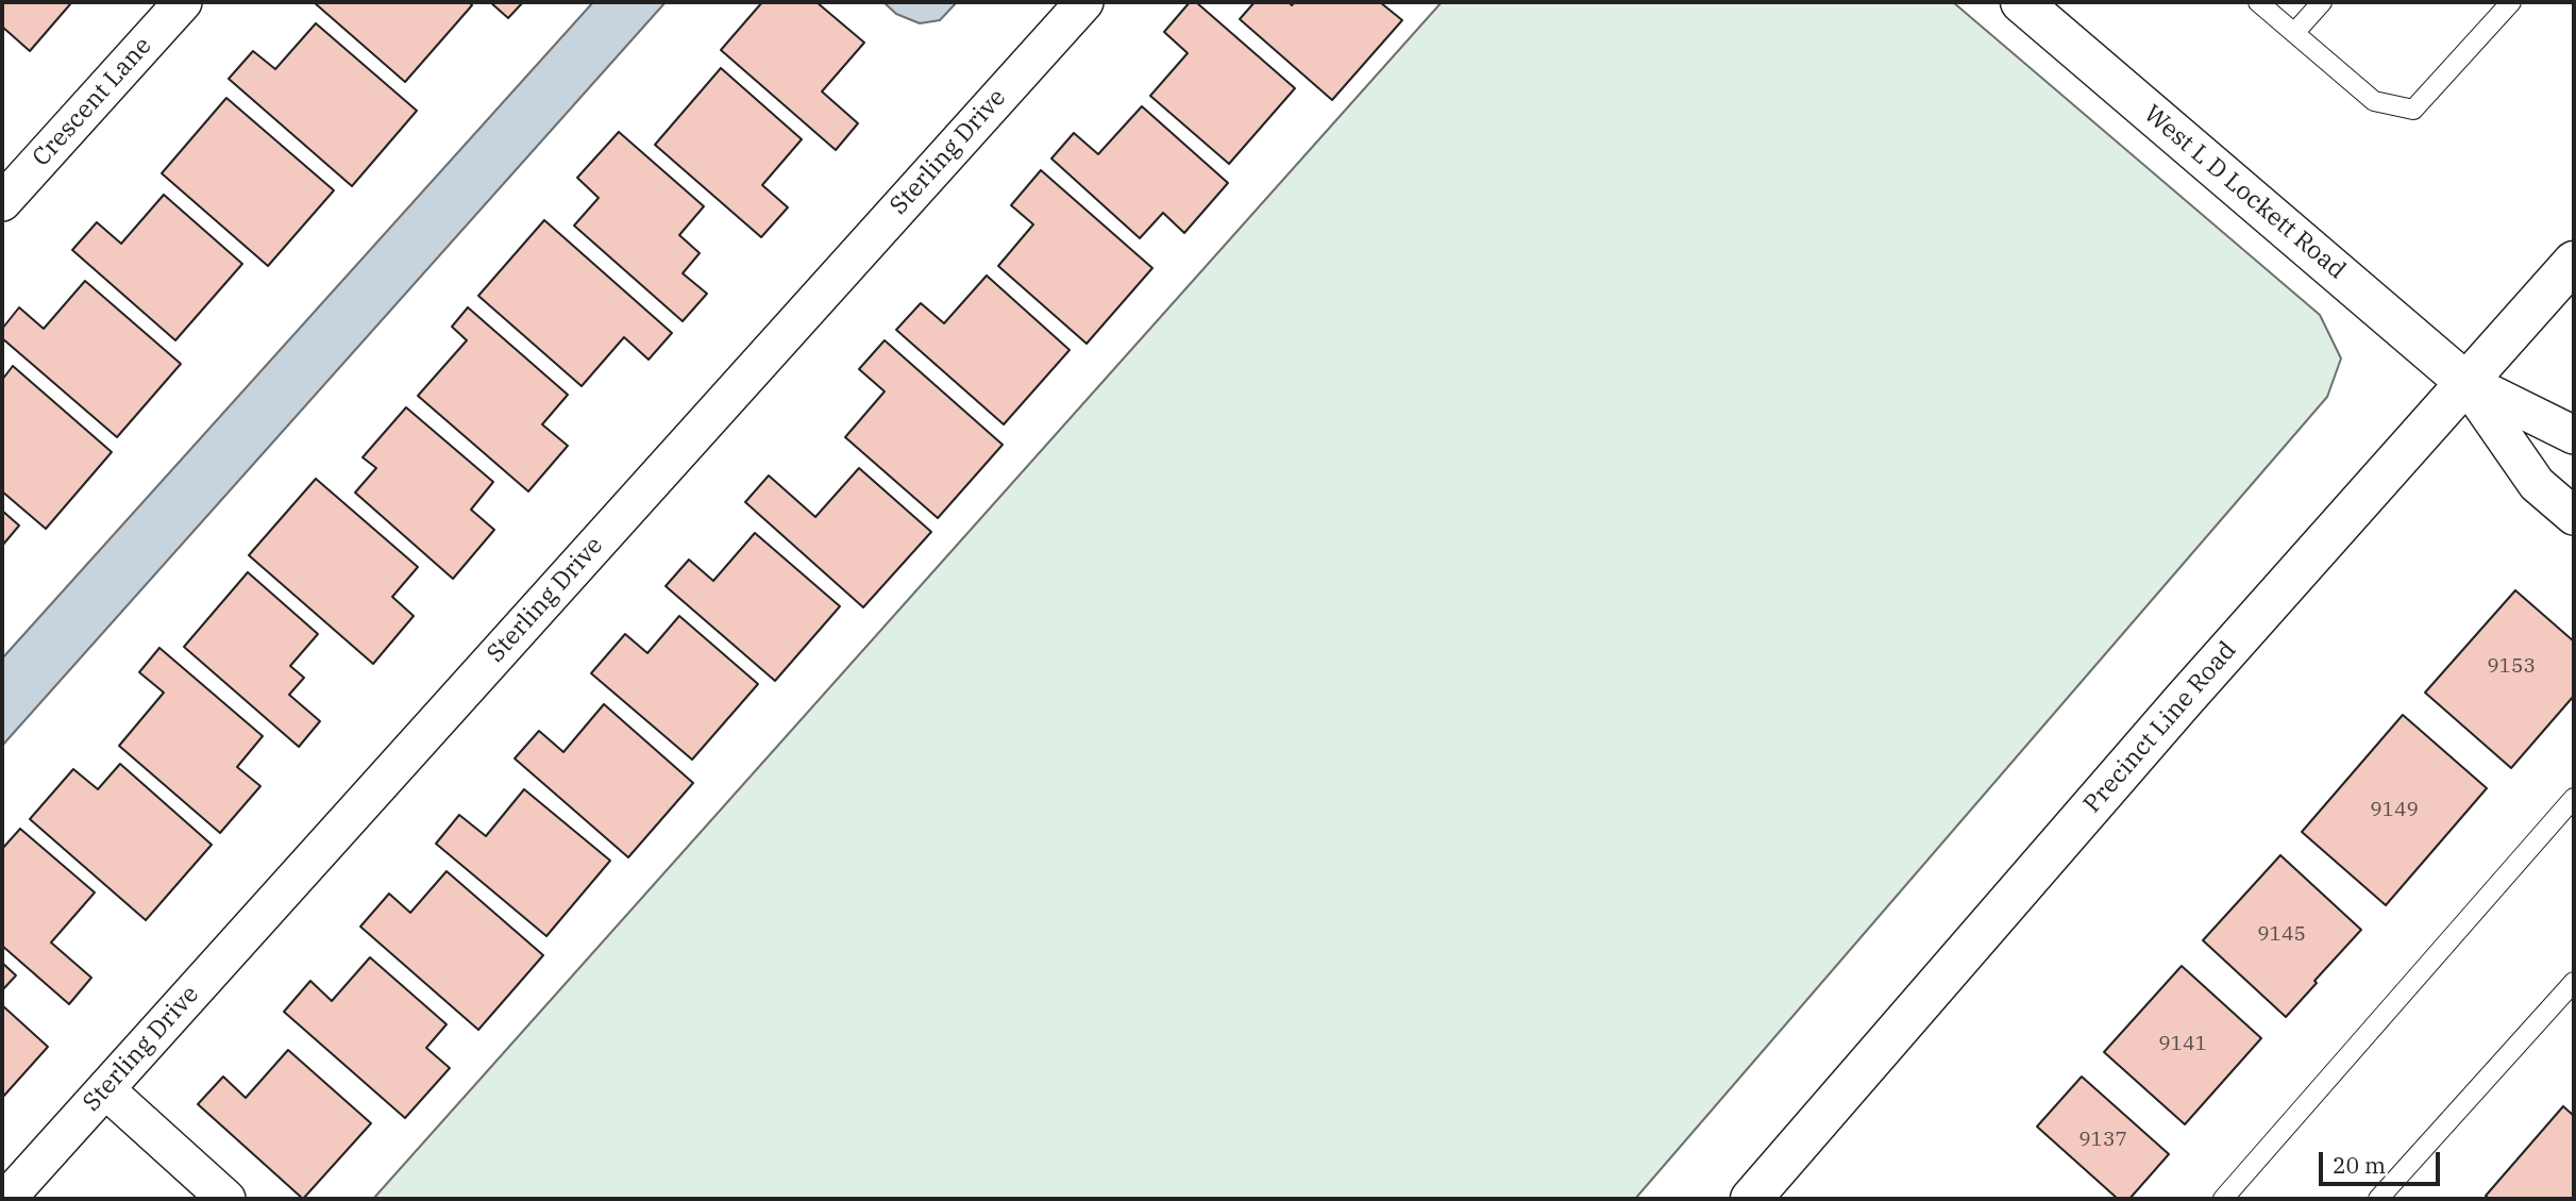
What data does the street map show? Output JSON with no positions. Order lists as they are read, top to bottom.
{
  "streets": {
    "main road": ["West L D Lockett Road", "Precinct Line Road"],
    "street": ["Crescent Lane", "Sterling Drive"]
  },
  "crossings": [
    ["West L D Lockett Road", "Precinct Line Road"]
  ],
  "house_numbers": [
    "9153",
    "9149",
    "9145",
    "9141",
    "9137"
  ],
  "scale_bar": "20 m"
}
